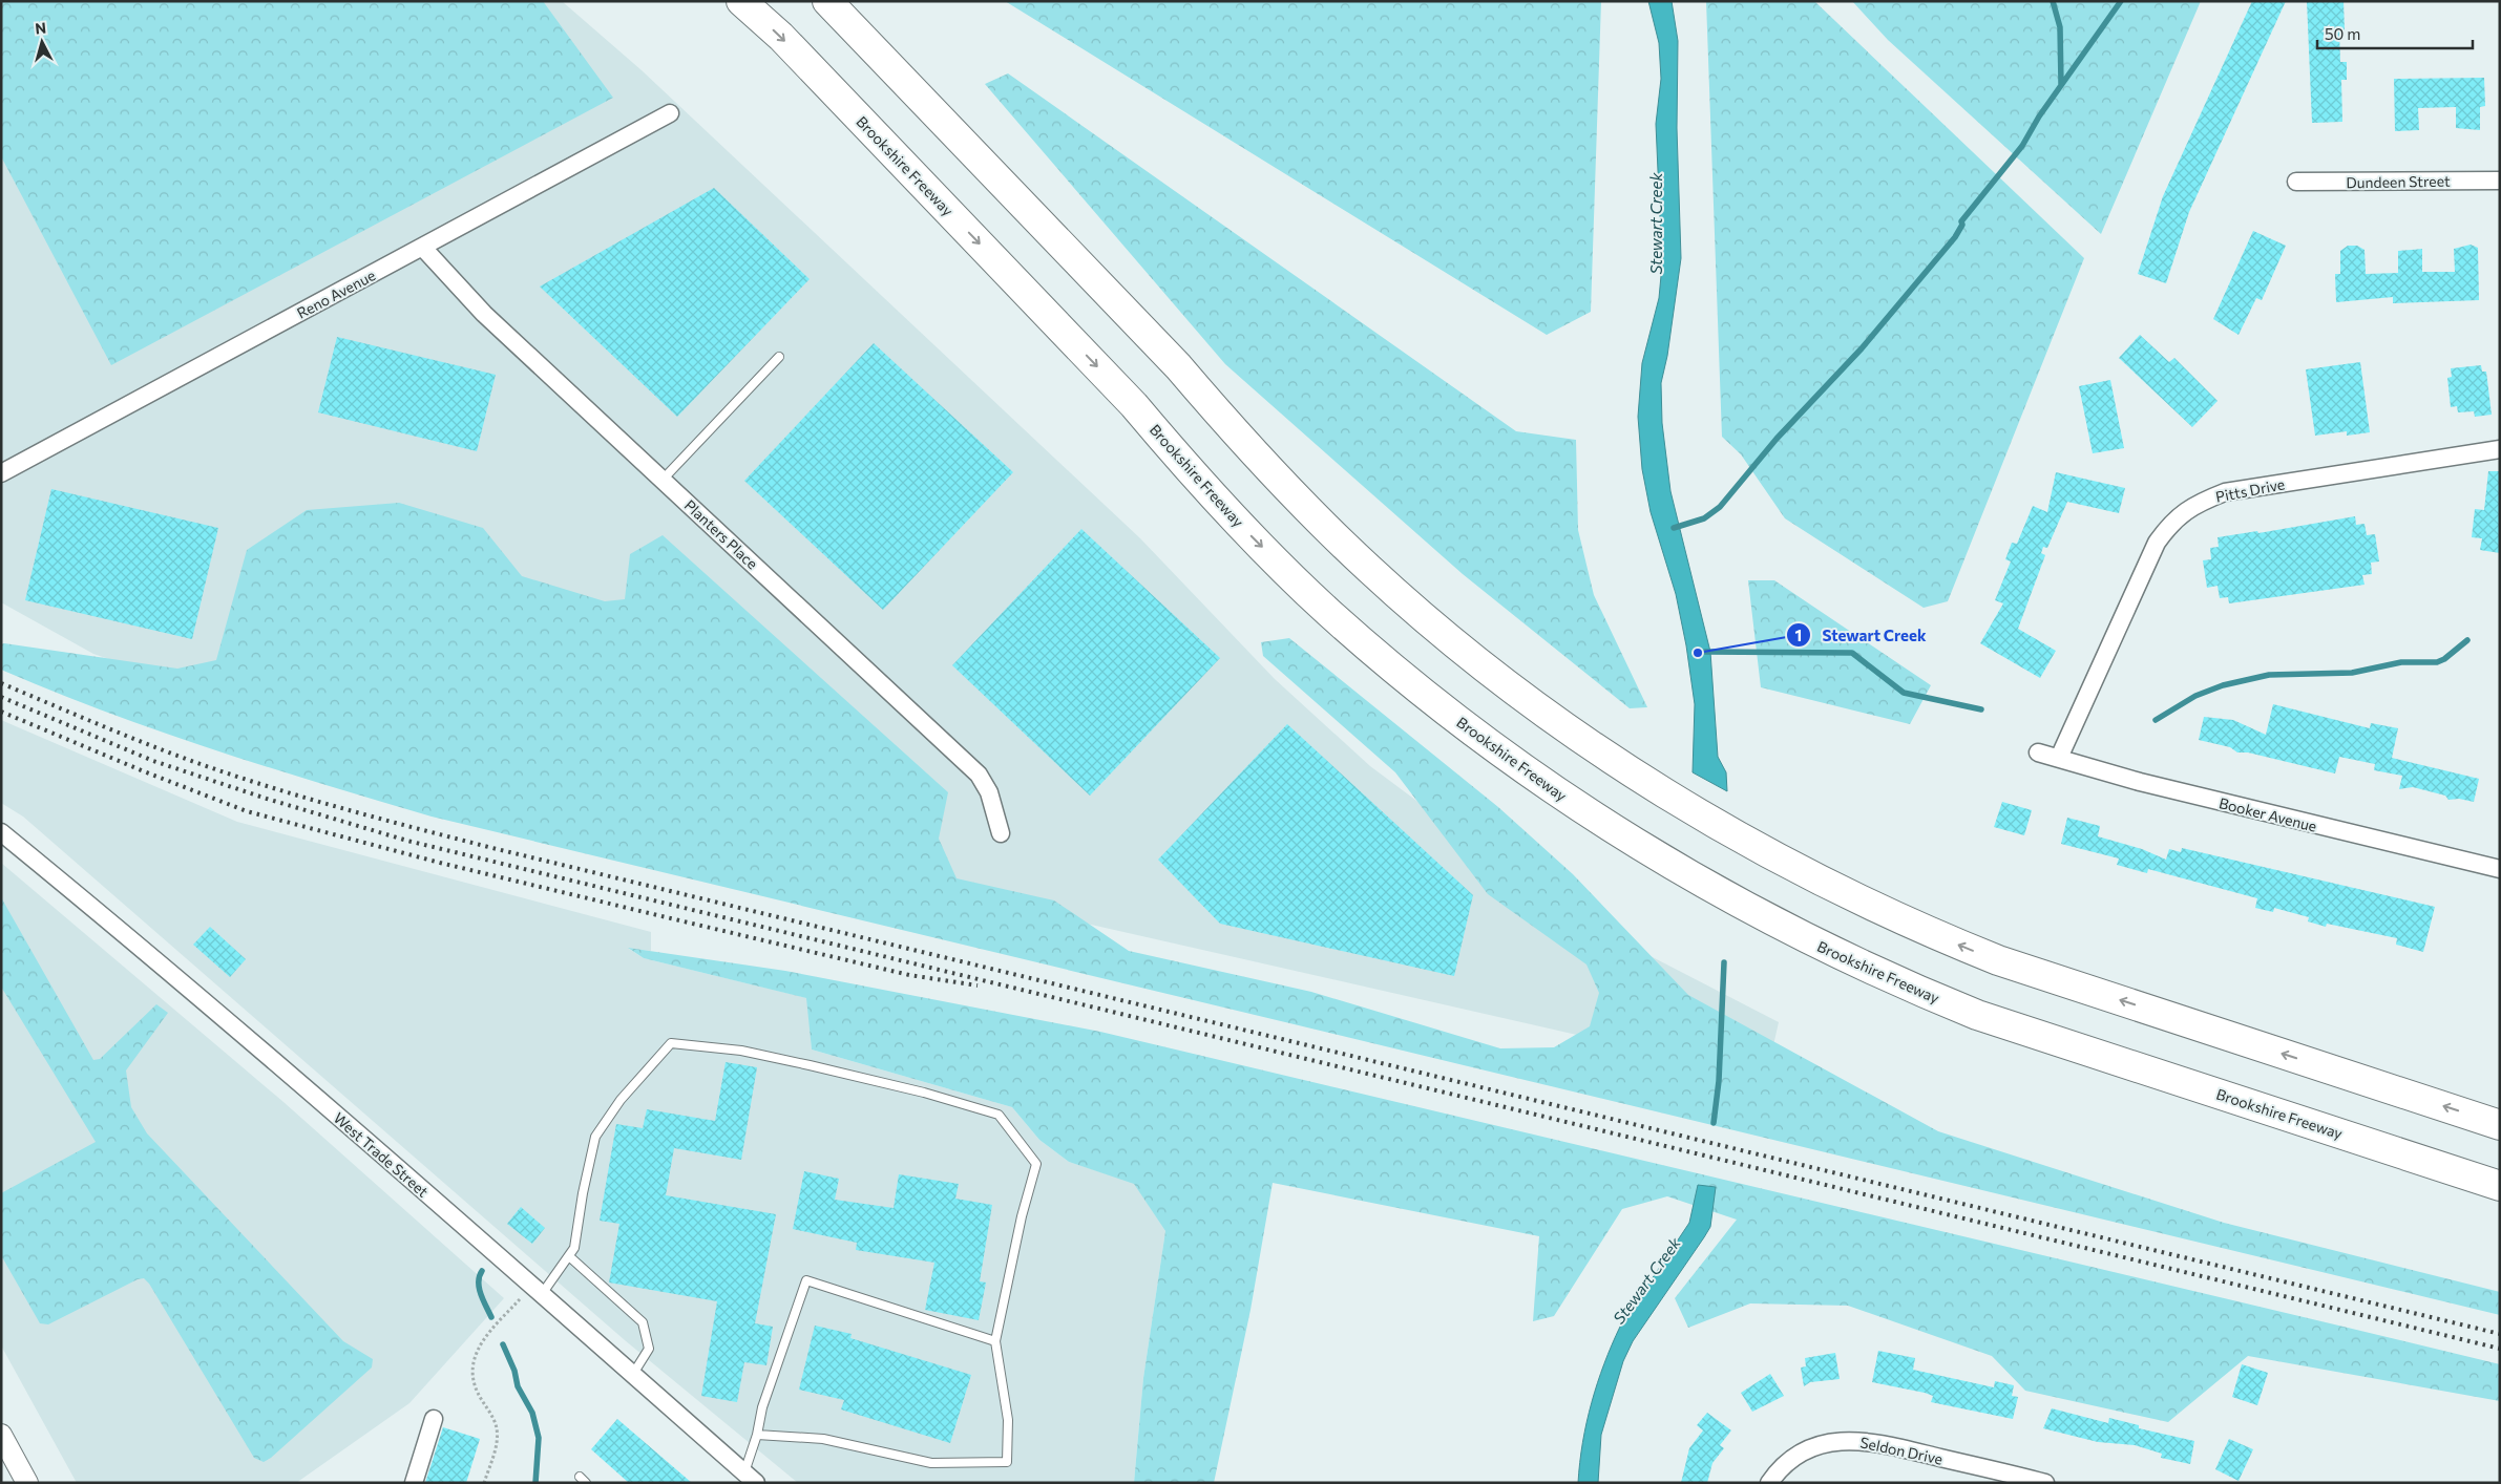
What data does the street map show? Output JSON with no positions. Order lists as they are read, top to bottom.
{
  "streets": {
    "highway": ["Brookshire Freeway"],
    "street": [
      "Dundeen Street",
      "Reno Avenue",
      "Pitts Drive",
      "Planters Place",
      "Booker Avenue",
      "West Trade Street",
      "Seldon Drive"
    ]
  },
  "crossings": [
    ["Reno Avenue", "Planters Place"],
    ["Pitts Drive", "Booker Avenue"]
  ],
  "water": ["Stewart Creek"],
  "places": ["Stewart Creek"],
  "scale_bar": "50 m",
  "north": "top"
}
